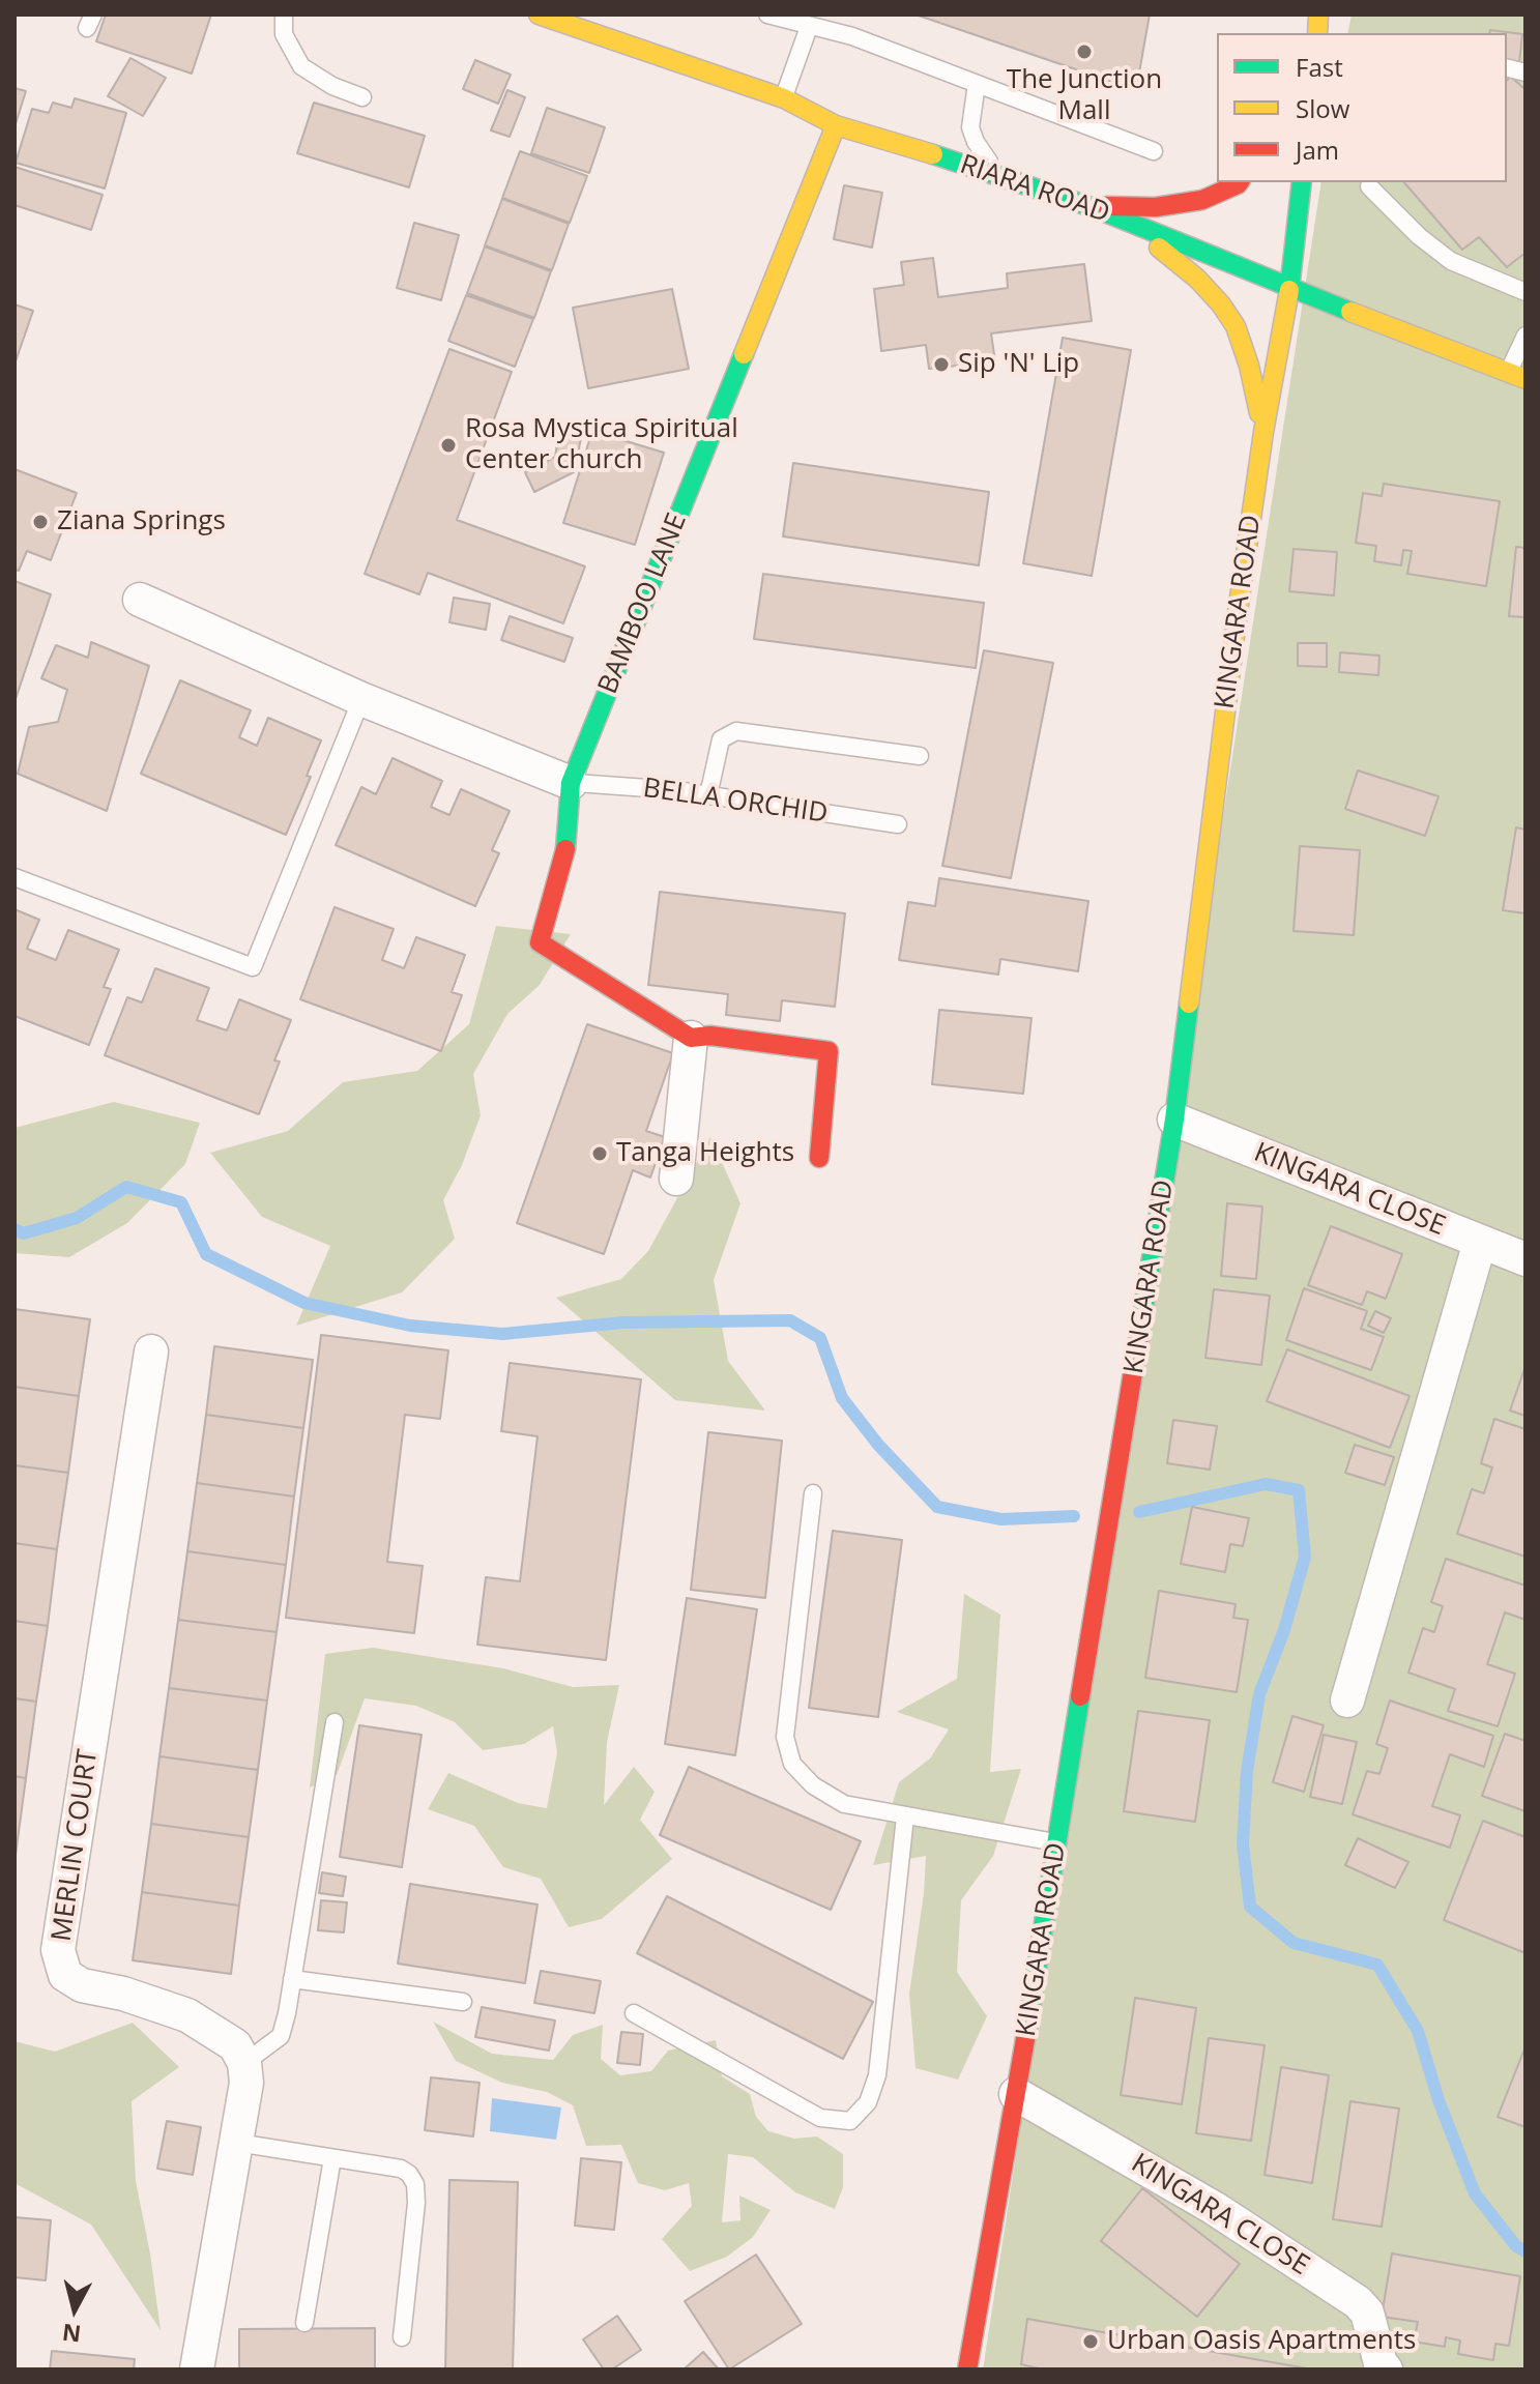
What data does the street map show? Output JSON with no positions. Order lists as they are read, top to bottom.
{
  "streets": {
    "main road": ["RIARA ROAD", "BAMBOO LANE", "KINGARA ROAD"],
    "street": ["KINGARA CLOSE", "MERLIN COURT"],
    "lane": ["BELLA ORCHID"]
  },
  "crossings": [
    ["RIARA ROAD", "BAMBOO LANE"],
    ["RIARA ROAD", "KINGARA ROAD"],
    ["BAMBOO LANE", "BELLA ORCHID"],
    ["KINGARA ROAD", "KINGARA CLOSE"]
  ],
  "places": [
    "The Junction Mall",
    "Sip 'N' Lip",
    "Rosa Mystica Spiritual Center church",
    "Ziana Springs",
    "Tanga Heights",
    "Urban Oasis Apartments"
  ],
  "legend": ["Fast", "Slow", "Jam"],
  "north": "bottom"
}
